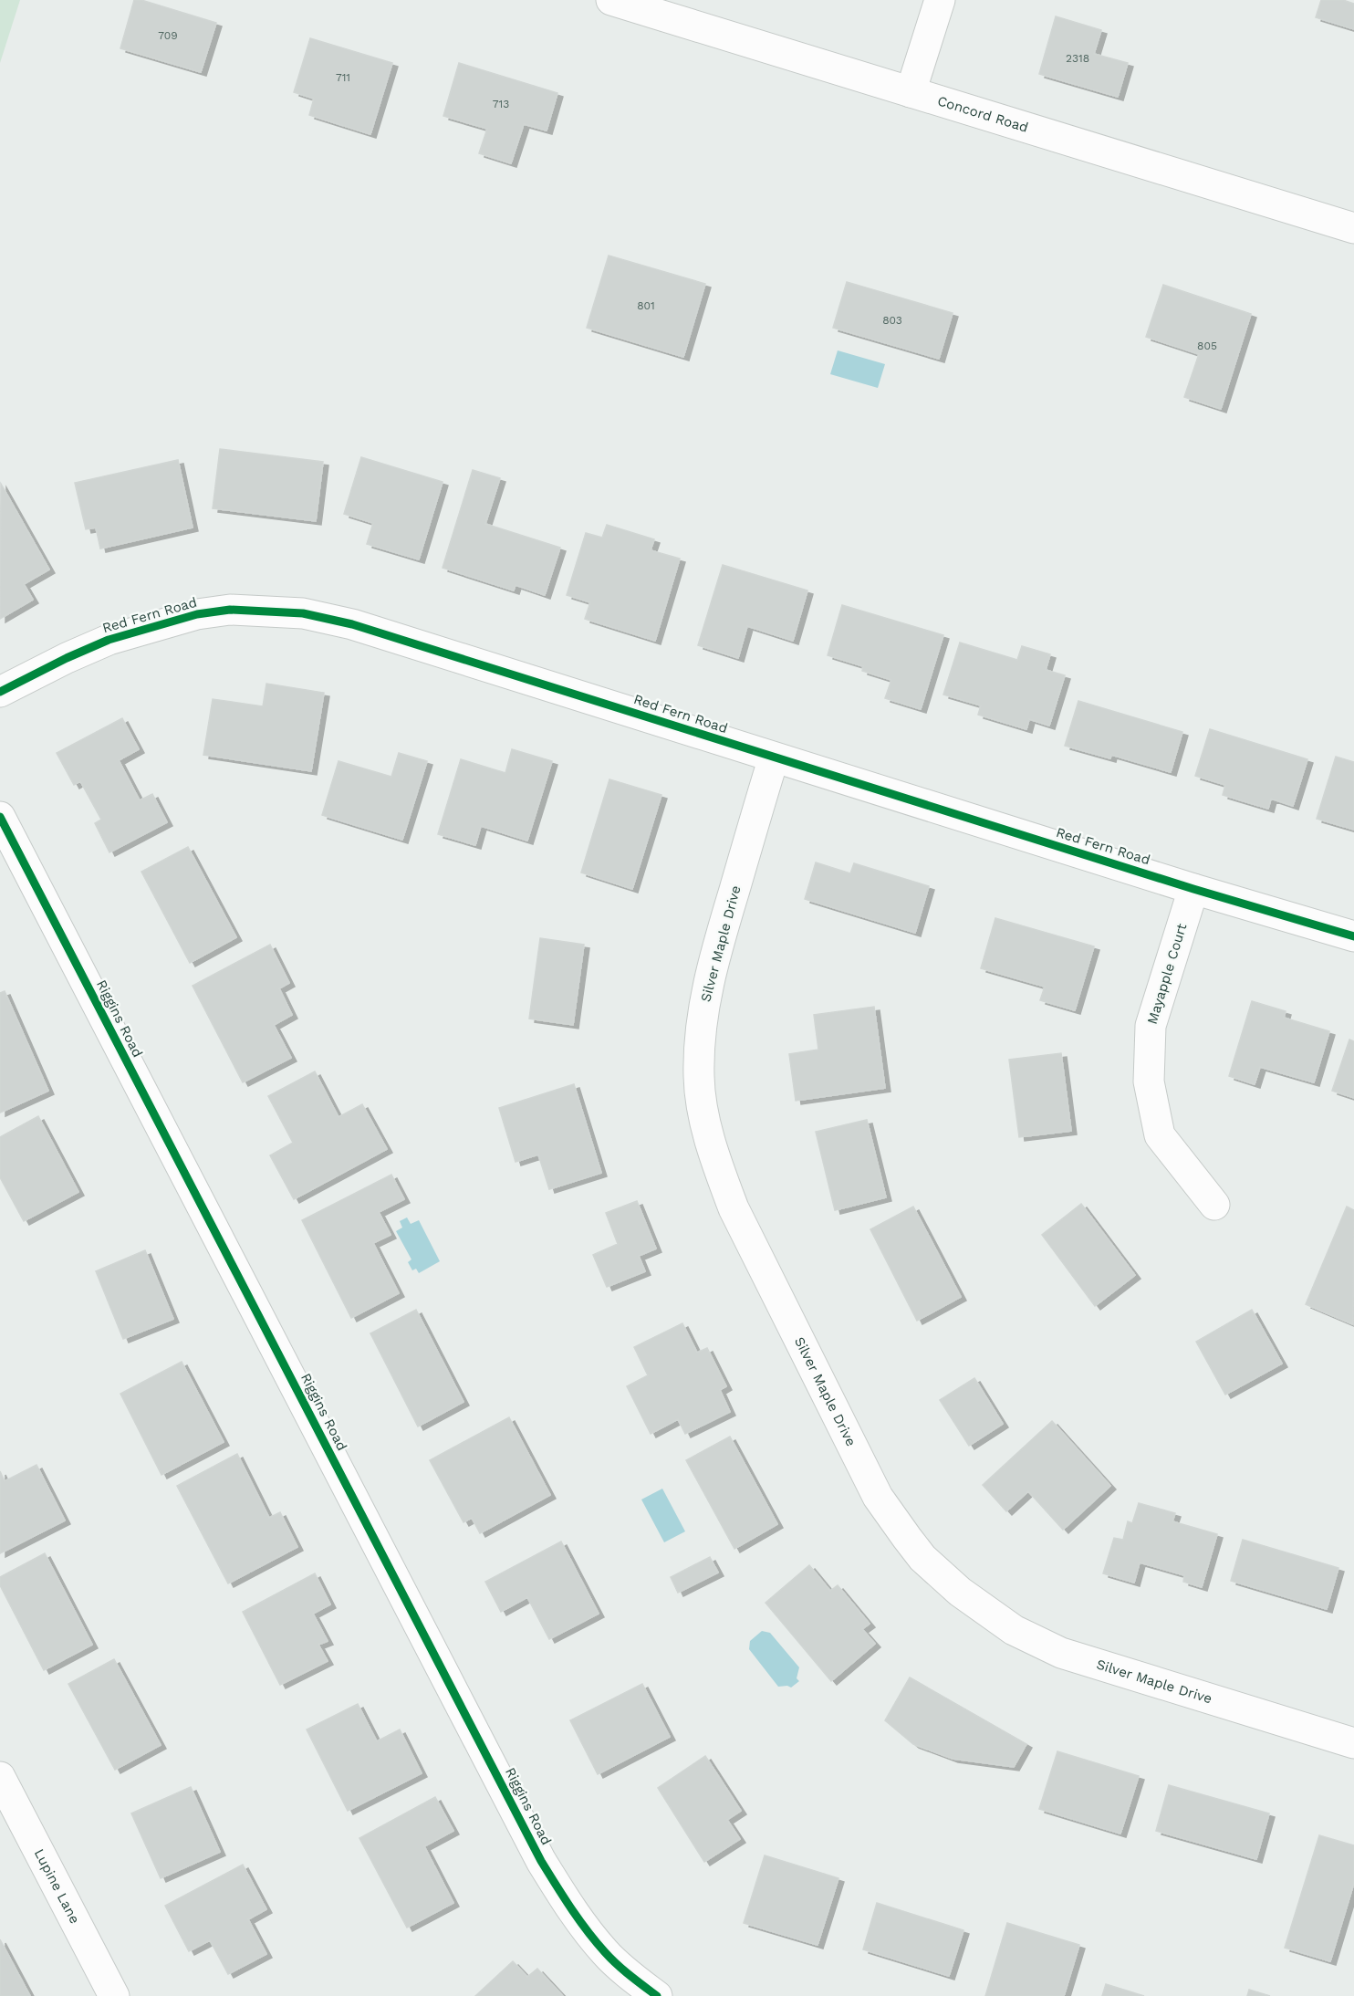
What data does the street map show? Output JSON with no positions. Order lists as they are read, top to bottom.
{
  "streets": {
    "street": [
      "Concord Road",
      "Red Fern Road",
      "Silver Maple Drive",
      "Mayapple Court",
      "Riggins Road",
      "Lupine Lane"
    ]
  },
  "crossings": [
    ["Red Fern Road", "Silver Maple Drive"],
    ["Red Fern Road", "Mayapple Court"]
  ],
  "house_numbers": [
    "709",
    "2318",
    "711",
    "713",
    "801",
    "803",
    "805"
  ]
}
